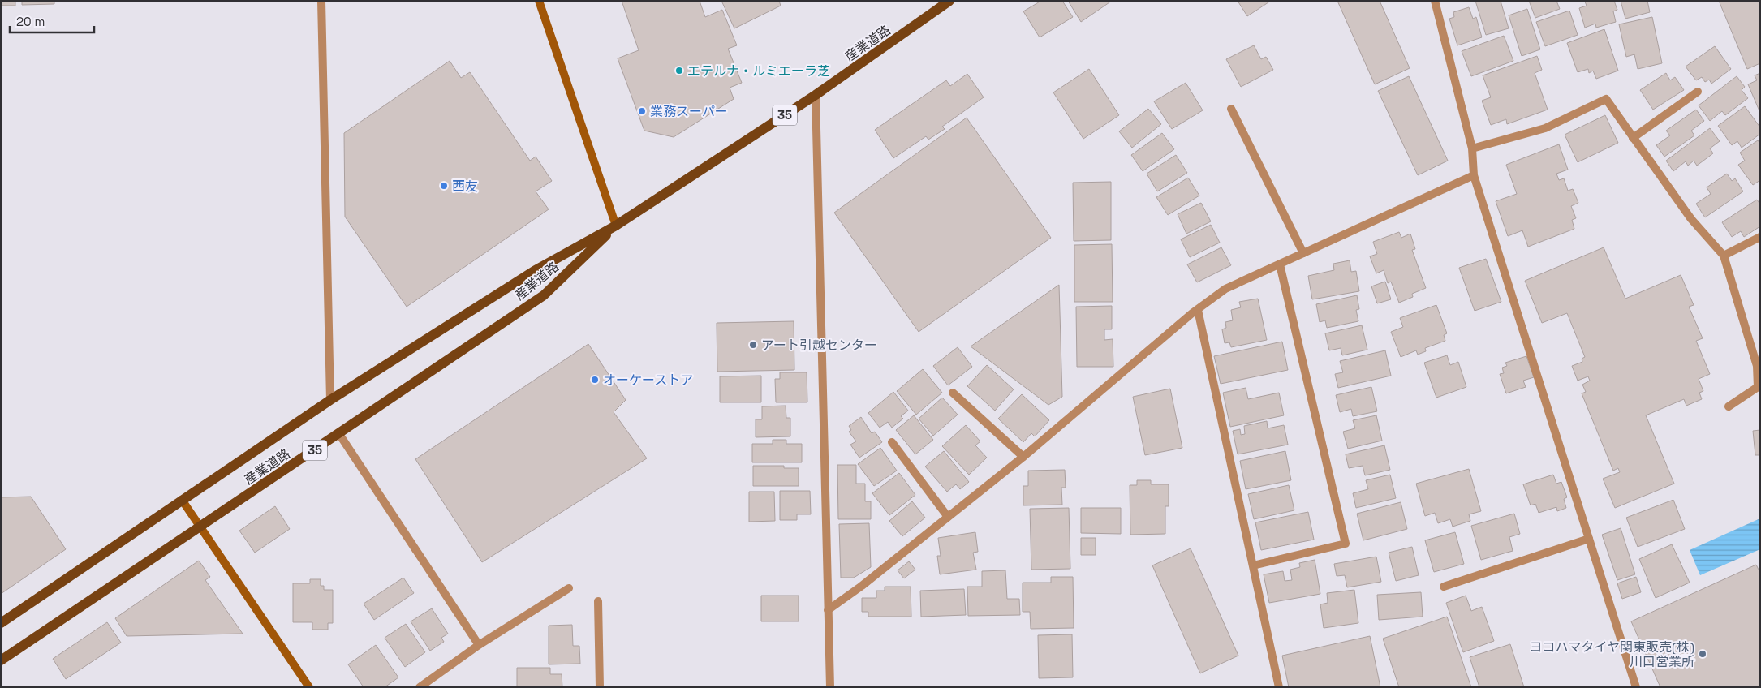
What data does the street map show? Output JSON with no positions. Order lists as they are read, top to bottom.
{
  "streets": {
    "main road": ["産業道路", "35"]
  },
  "places": [
    "エテルナ・ルミエーラ芝",
    "業務スーパー",
    "西友",
    "アート引越センター",
    "オーケーストア",
    "ヨコハマタイヤ関東販売(株) 川口営業所"
  ],
  "scale_bar": "20 m"
}
